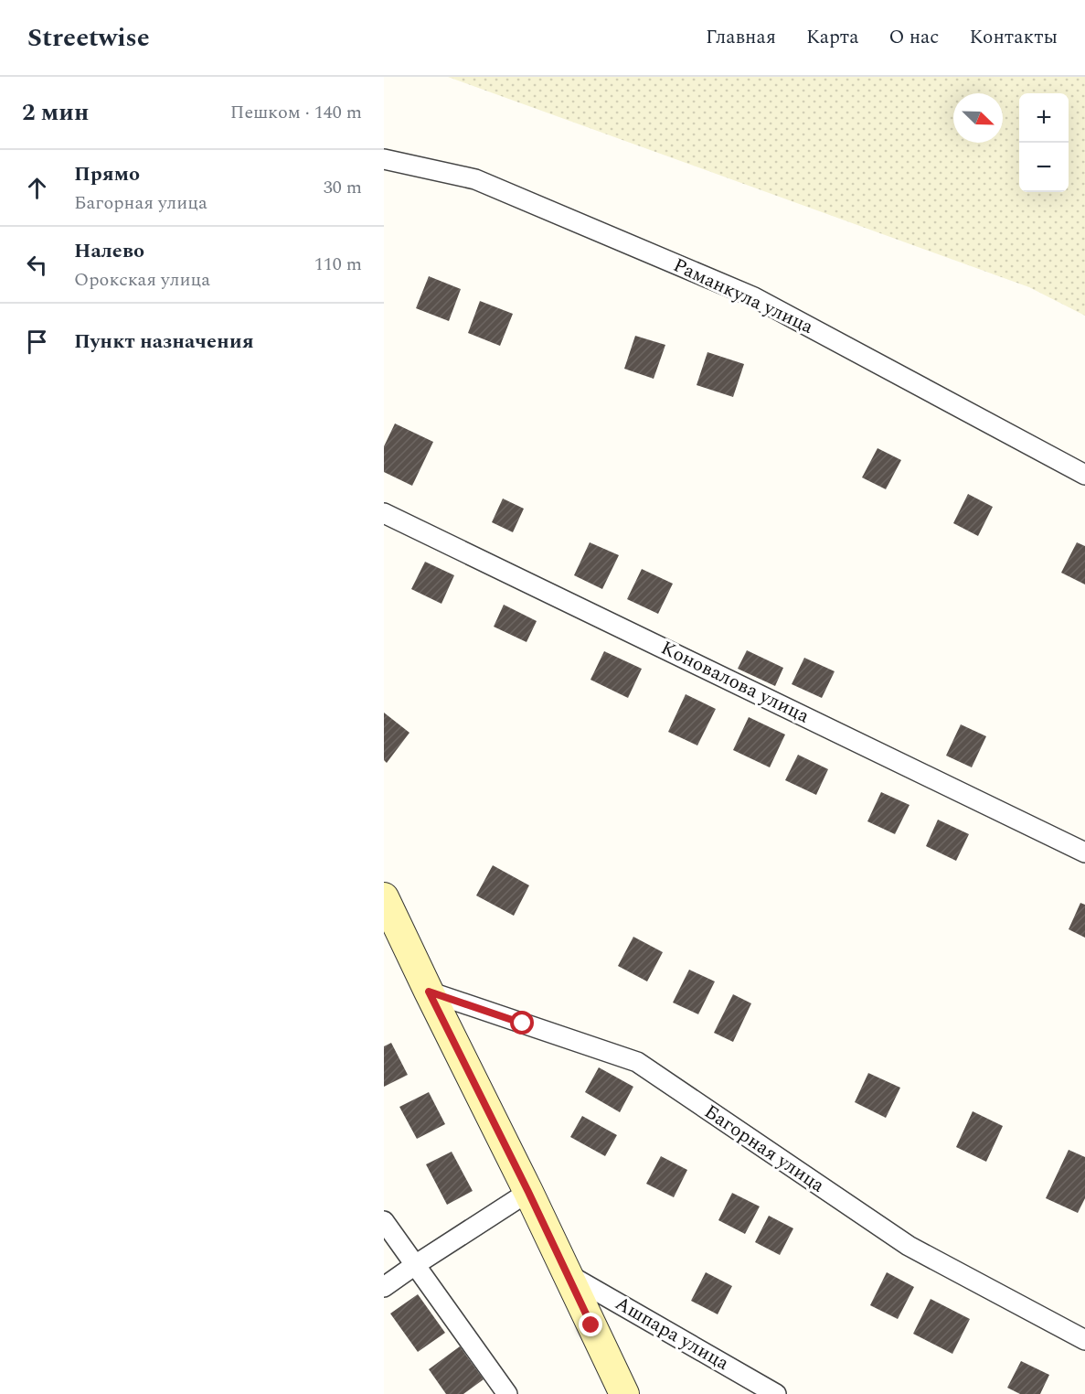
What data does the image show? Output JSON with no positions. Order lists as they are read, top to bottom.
{
  "streets": {
    "street": [
      "Раманкула улица",
      "Коновалова улица",
      "Багорная улица",
      "Ашпара улица"
    ]
  },
  "north": "bottom right",
  "page": {
    "header": "Streetwise",
    "nav": [
      "Главная",
      "Карта",
      "О нас",
      "Контакты"
    ],
    "heading": ["2 мин", "Пешком · 140 m"],
    "map_buttons": ["+", "−"],
    "list": [
      ["Прямо", "Багорная улица", "30 m"],
      ["Налево", "Орокская улица", "110 m"],
      "Пункт назначения"
    ]
  }
}
